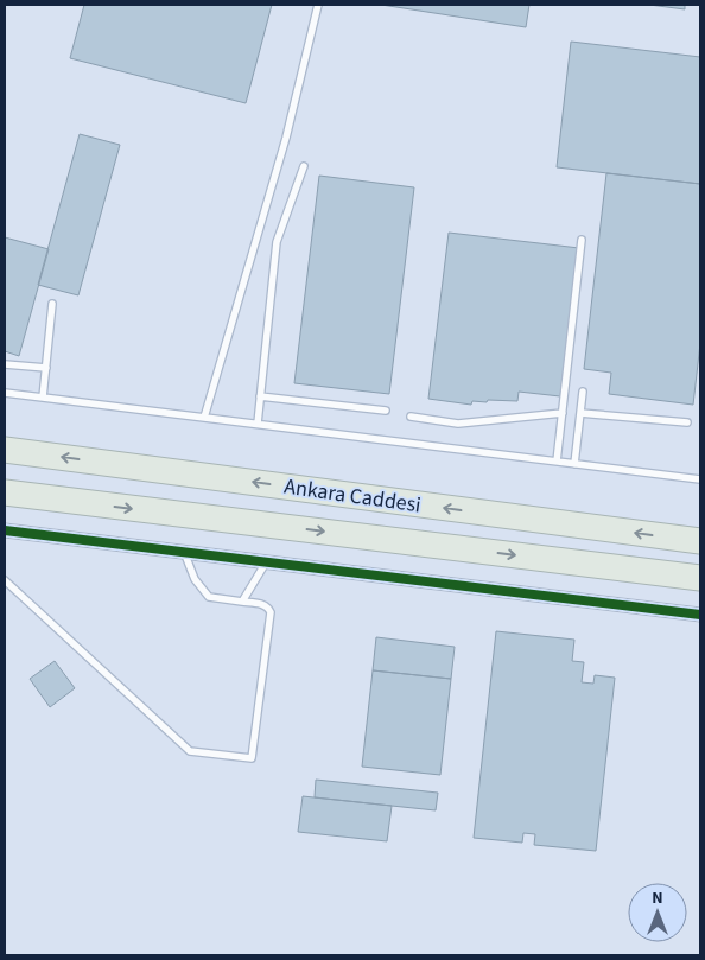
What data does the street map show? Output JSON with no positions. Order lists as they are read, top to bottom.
{
  "streets": {
    "highway": ["Ankara Caddesi"]
  },
  "north": "top"
}
